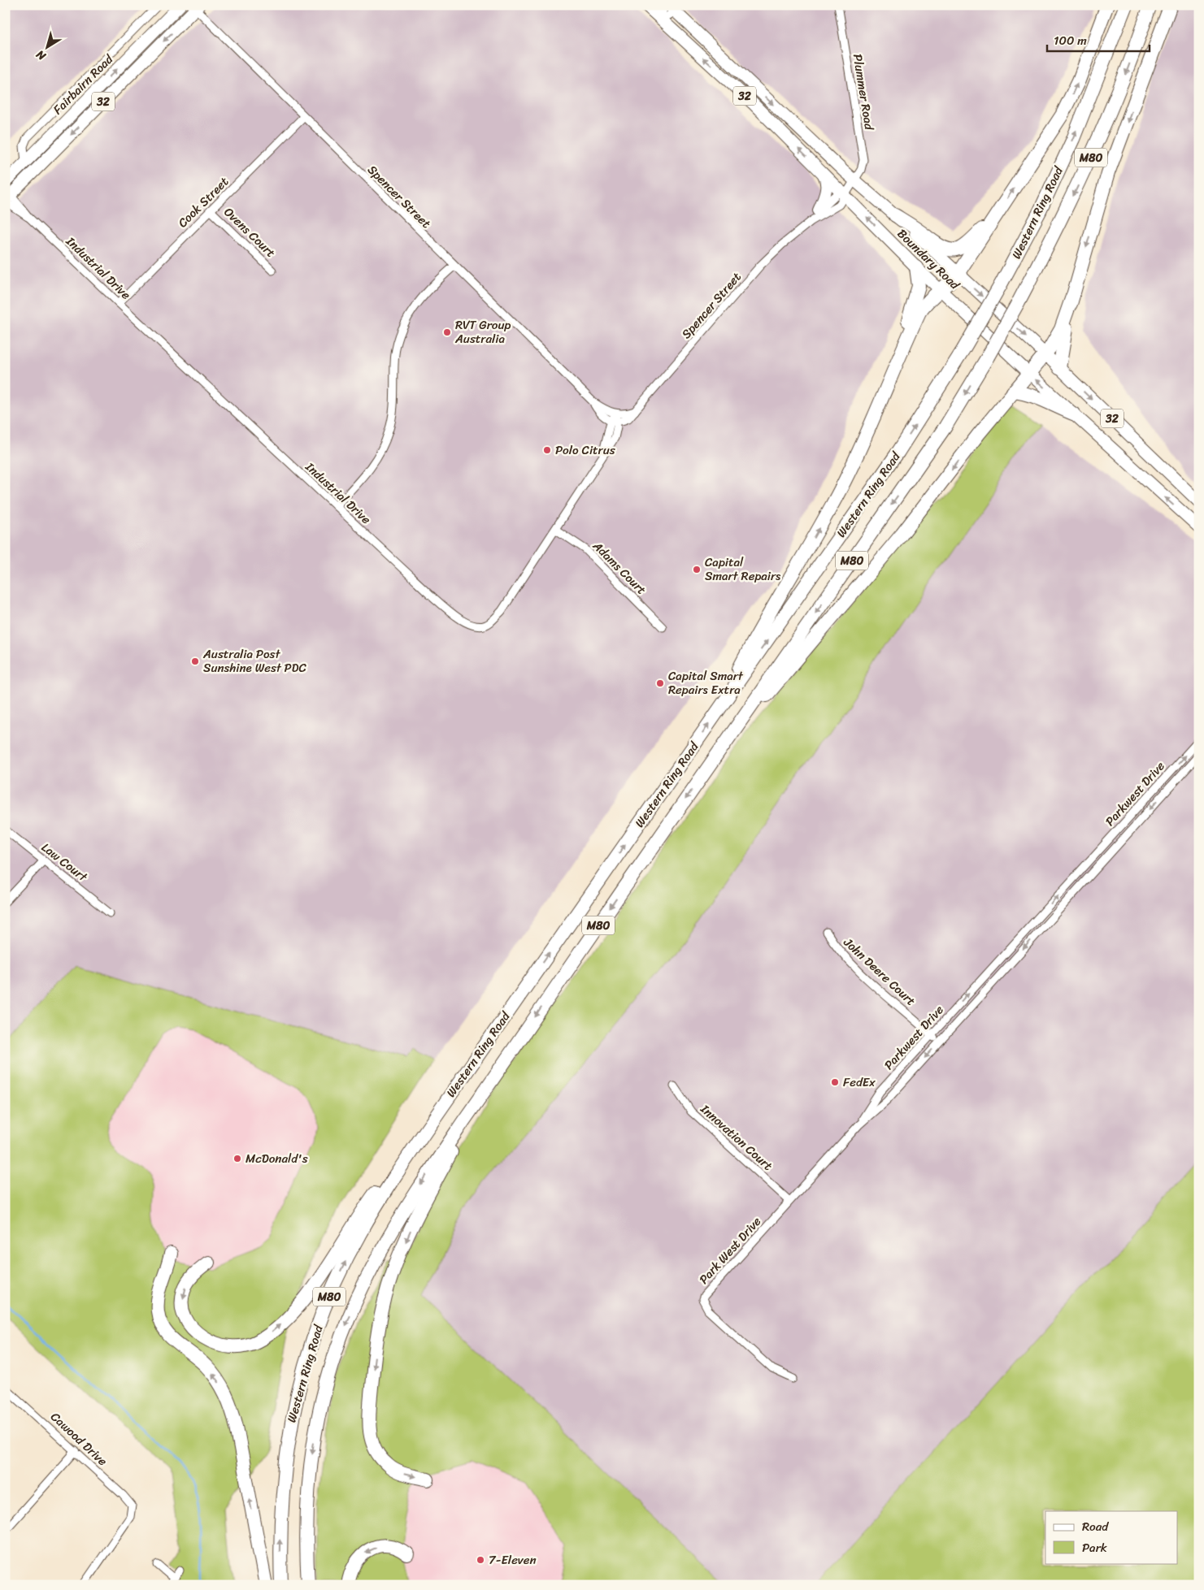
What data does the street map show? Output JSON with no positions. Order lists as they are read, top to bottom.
{
  "streets": {
    "highway": ["M80", "Western Ring Road"],
    "main road": ["Fairbairn Road", "32", "Boundary Road"],
    "street": [
      "Plummer Road",
      "Spencer Street",
      "Cook Street",
      "Ovens Court",
      "Industrial Drive",
      "Adams Court",
      "Parkwest Drive",
      "Law Court",
      "John Deere Court",
      "Innovation Court",
      "Park West Drive",
      "Cawood Drive"
    ]
  },
  "crossings": [
    ["Plummer Road", "Spencer Street"],
    ["Plummer Road", "Boundary Road"],
    ["32", "Spencer Street"],
    ["32", "Industrial Drive"],
    ["Spencer Street", "Cook Street"],
    ["Spencer Street", "Boundary Road"],
    ["Spencer Street", "Industrial Drive"],
    ["Cook Street", "Ovens Court"],
    ["Cook Street", "Industrial Drive"],
    ["Industrial Drive", "Adams Court"],
    ["Parkwest Drive", "John Deere Court"],
    ["Parkwest Drive", "Park West Drive"],
    ["Innovation Court", "Park West Drive"]
  ],
  "places": [
    "RVT Group Australia",
    "Polo Citrus",
    "Capital Smart Repairs",
    "Australia Post Sunshine West PDC",
    "Capital Smart Repairs Extra",
    "FedEx",
    "McDonald's",
    "7-Eleven"
  ],
  "legend": ["Road", "Park"],
  "scale_bar": "100 m",
  "north": "bottom left"
}
